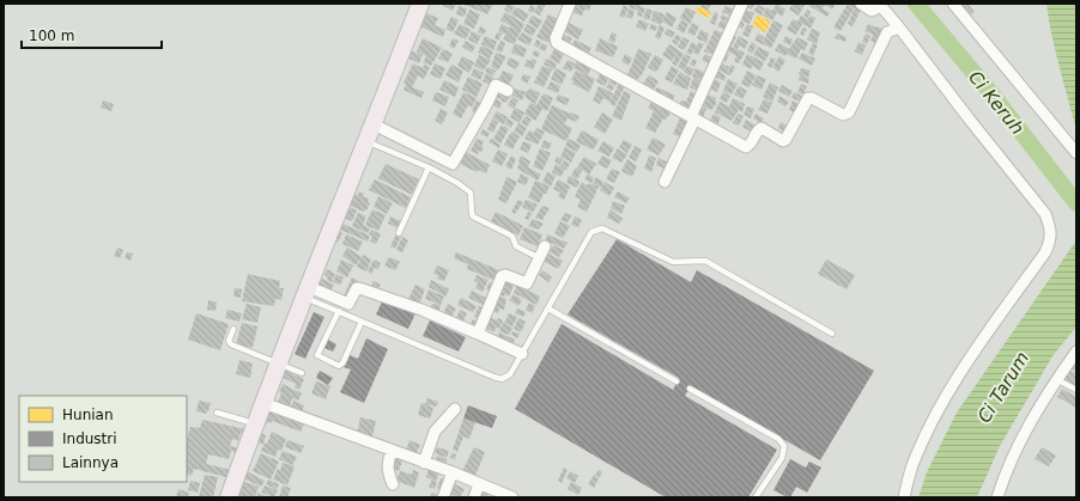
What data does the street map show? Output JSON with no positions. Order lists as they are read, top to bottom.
{
  "water": ["Ci Keruh", "Ci Tarum"],
  "legend": ["Hunian", "Industri", "Lainnya"],
  "scale_bar": "100 m"
}
